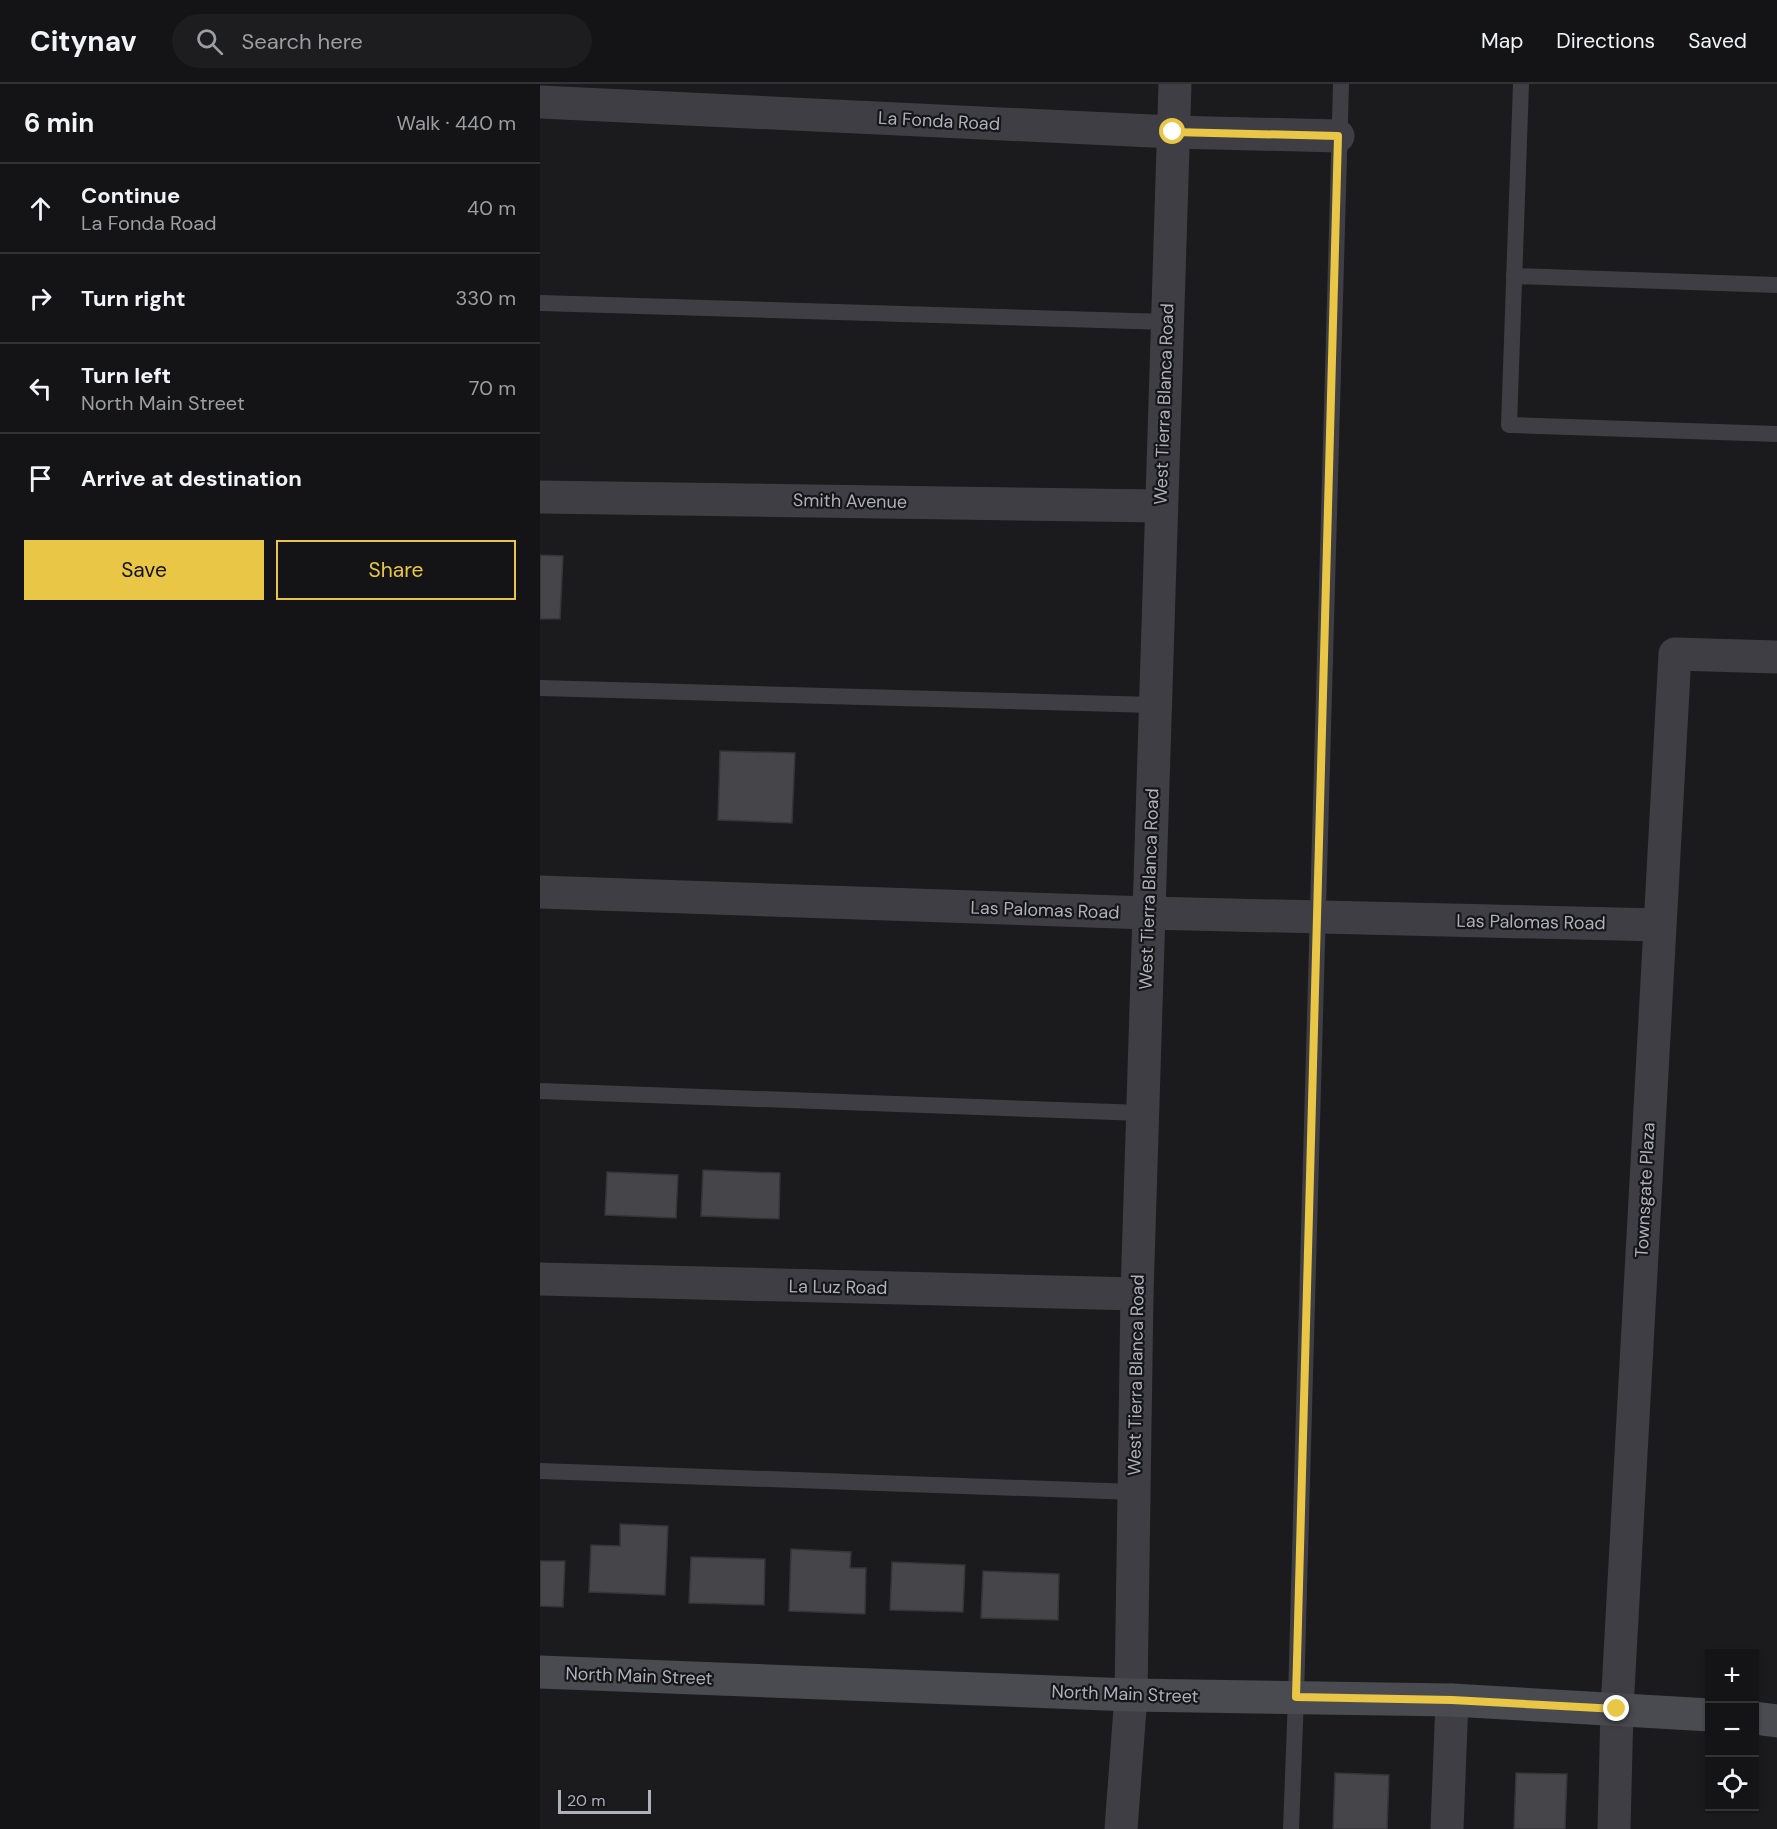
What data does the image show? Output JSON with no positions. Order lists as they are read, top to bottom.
{
  "streets": {
    "street": [
      "La Fonda Road",
      "West Tierra Blanca Road",
      "Smith Avenue",
      "Las Palomas Road",
      "Townsgate Plaza",
      "La Luz Road",
      "North Main Street"
    ]
  },
  "crossings": [
    ["La Fonda Road", "West Tierra Blanca Road"],
    ["West Tierra Blanca Road", "Smith Avenue"],
    ["West Tierra Blanca Road", "Las Palomas Road"],
    ["West Tierra Blanca Road", "La Luz Road"],
    ["West Tierra Blanca Road", "North Main Street"],
    ["Las Palomas Road", "Townsgate Plaza"],
    ["Townsgate Plaza", "North Main Street"]
  ],
  "scale_bar": "20 m",
  "page": {
    "header": "Citynav",
    "search": "Search here",
    "nav": ["Map", "Directions", "Saved"],
    "heading": ["6 min", "Walk · 440 m"],
    "list": [
      ["Continue", "La Fonda Road", "40 m"],
      ["Turn right", "330 m"],
      ["Turn left", "North Main Street", "70 m"],
      "Arrive at destination"
    ],
    "buttons": ["Save", "Share"],
    "map_buttons": ["+", "−"],
    "scale": "20 m"
  }
}
